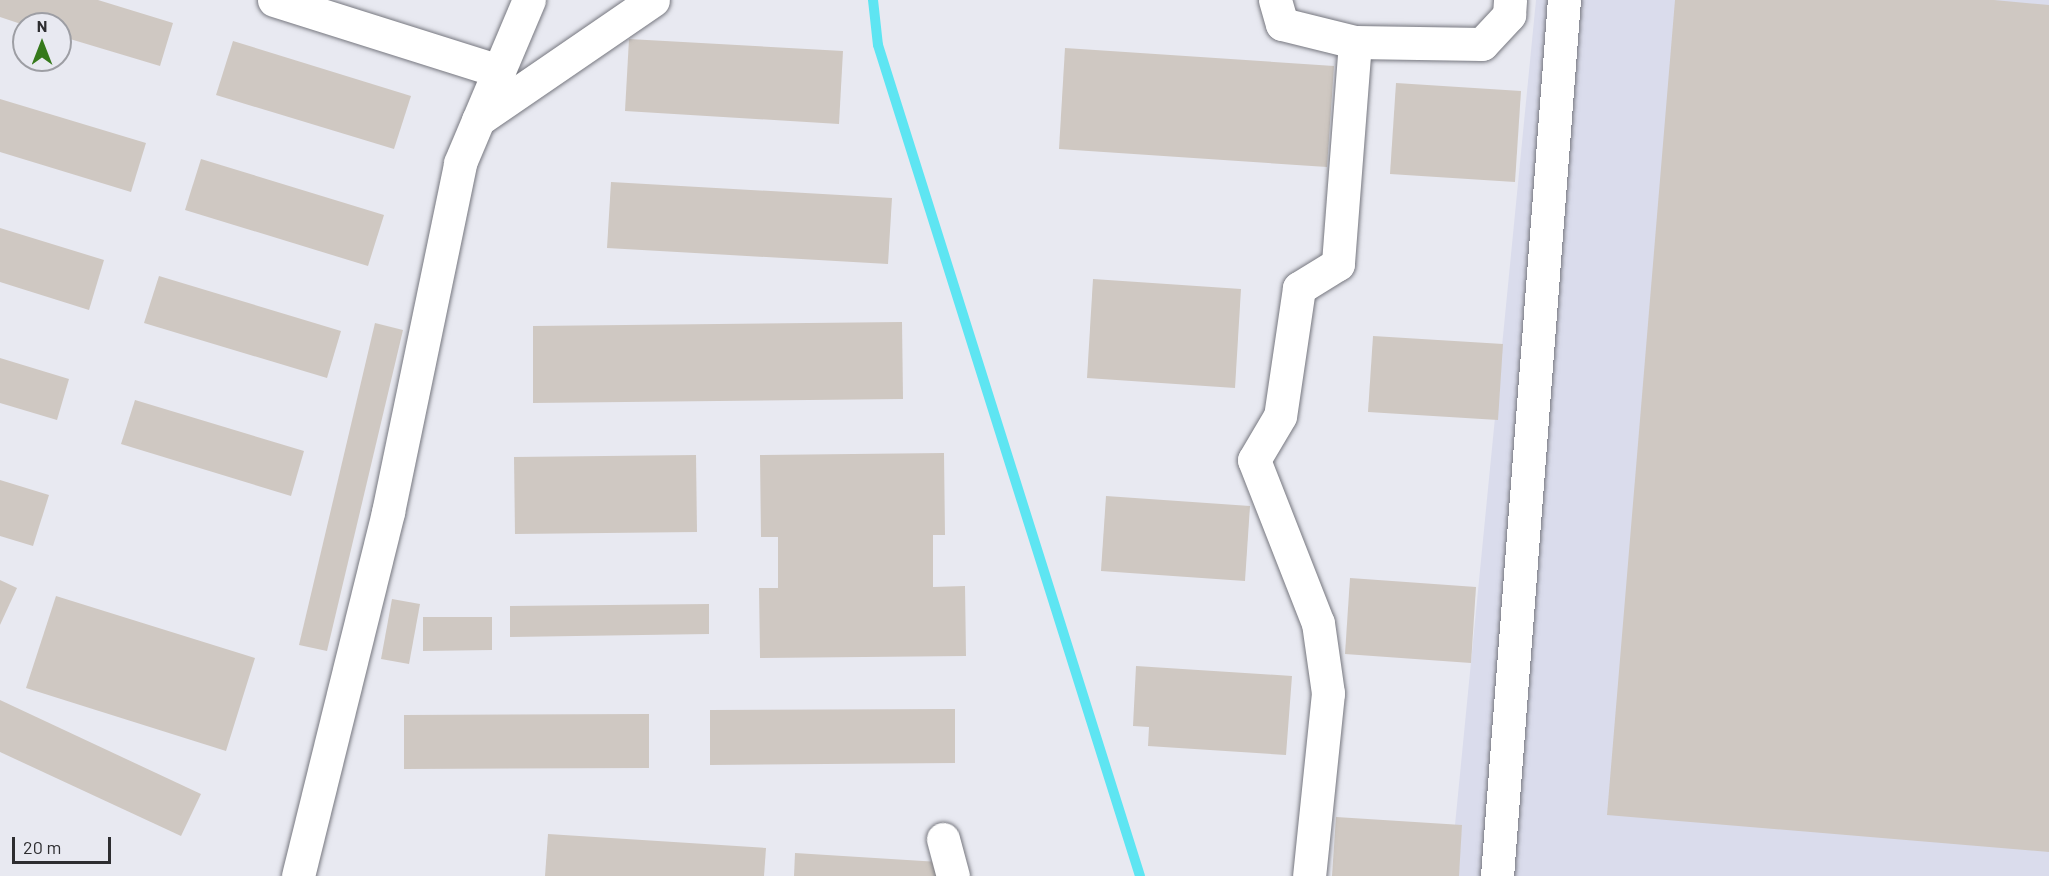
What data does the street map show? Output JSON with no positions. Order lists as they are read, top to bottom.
{
  "scale_bar": "20 m",
  "north": "top"
}
